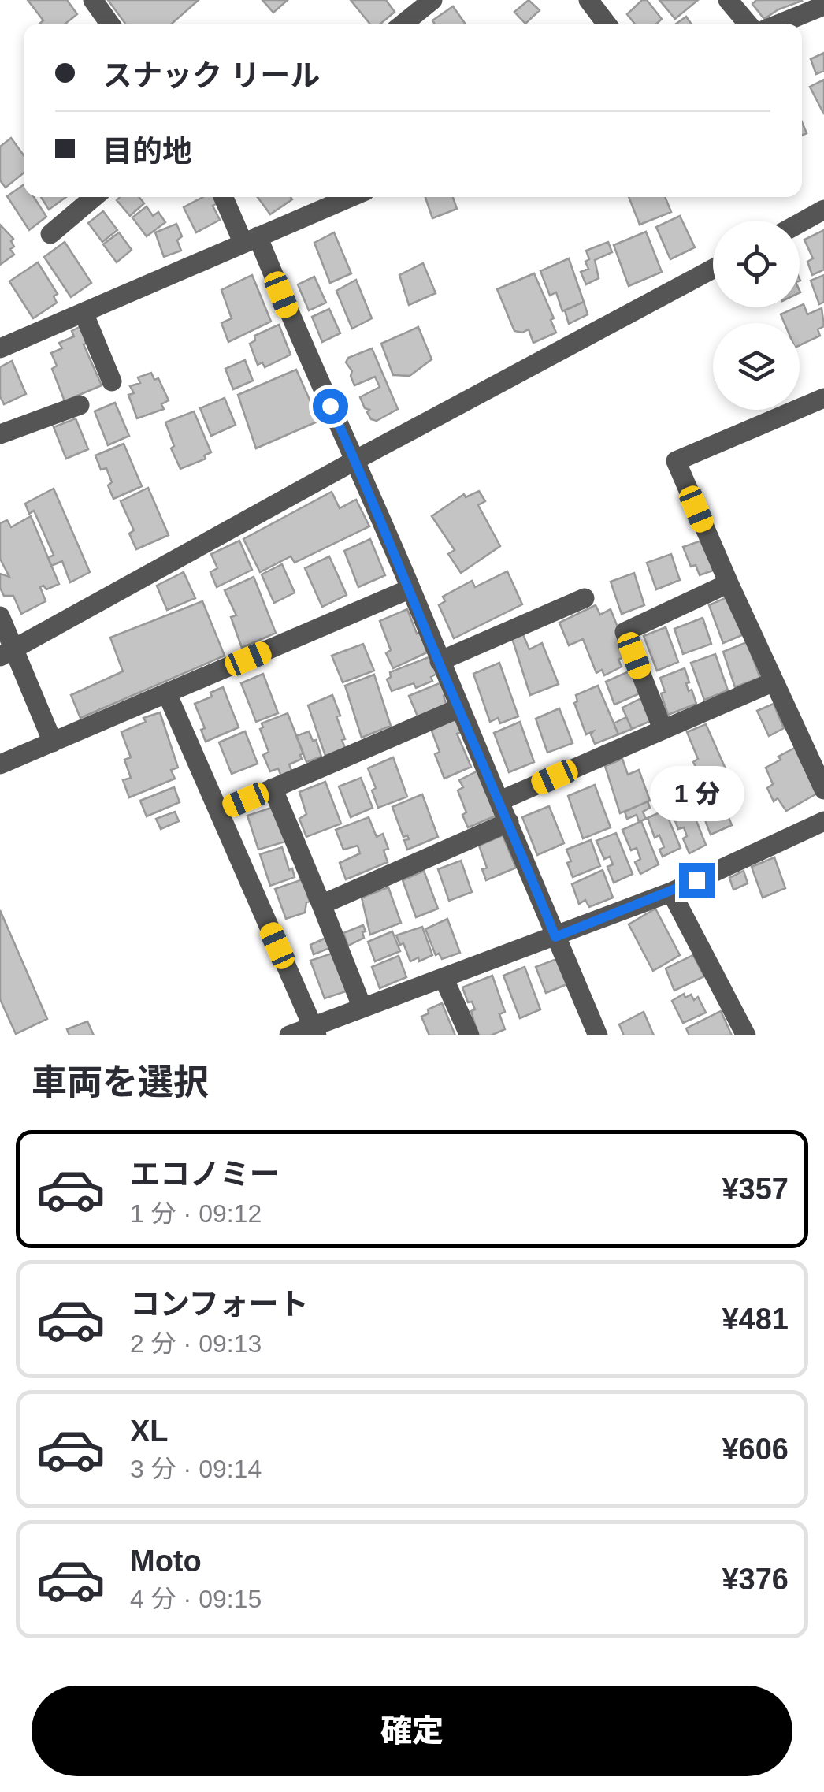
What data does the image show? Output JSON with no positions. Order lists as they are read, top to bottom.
{
  "page": {
    "banner": ["スナック リール", "目的地"],
    "bubble": "1 分",
    "heading": "車両を選択",
    "list": [
      {
        "name": "エコノミー",
        "note": "1 分 · 09:12",
        "value": "¥357"
      },
      {
        "name": "コンフォート",
        "note": "2 分 · 09:13",
        "value": "¥481"
      },
      {
        "name": "XL",
        "note": "3 分 · 09:14",
        "value": "¥606"
      },
      {
        "name": "Moto",
        "note": "4 分 · 09:15",
        "value": "¥376"
      }
    ],
    "buttons": "確定"
  }
}
